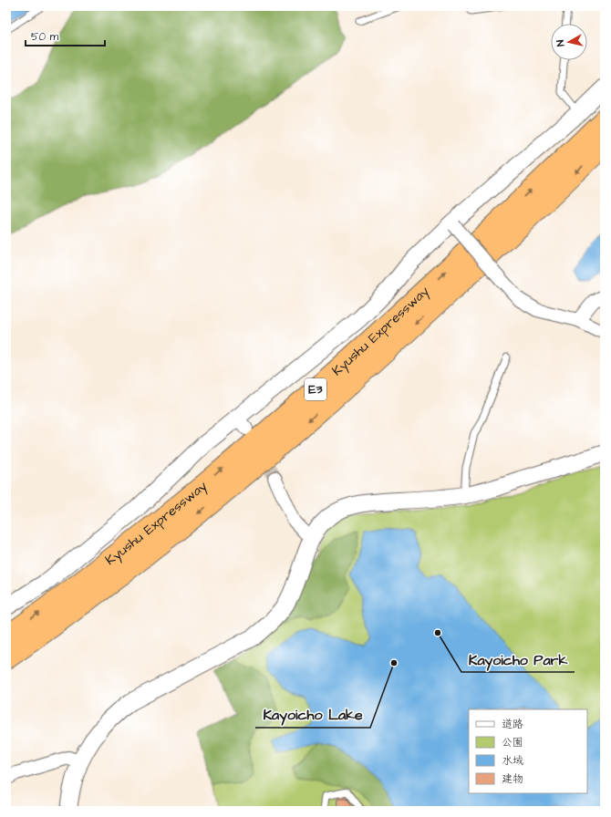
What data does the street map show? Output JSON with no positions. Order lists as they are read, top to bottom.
{
  "streets": {
    "highway": ["Kyushu Expressway", "E3"]
  },
  "places": ["Kayoicho Park", "Kayoicho Lake"],
  "legend": [
    "道路",
    "公園",
    "水域",
    "建物"
  ],
  "scale_bar": "50 m",
  "north": "left"
}
